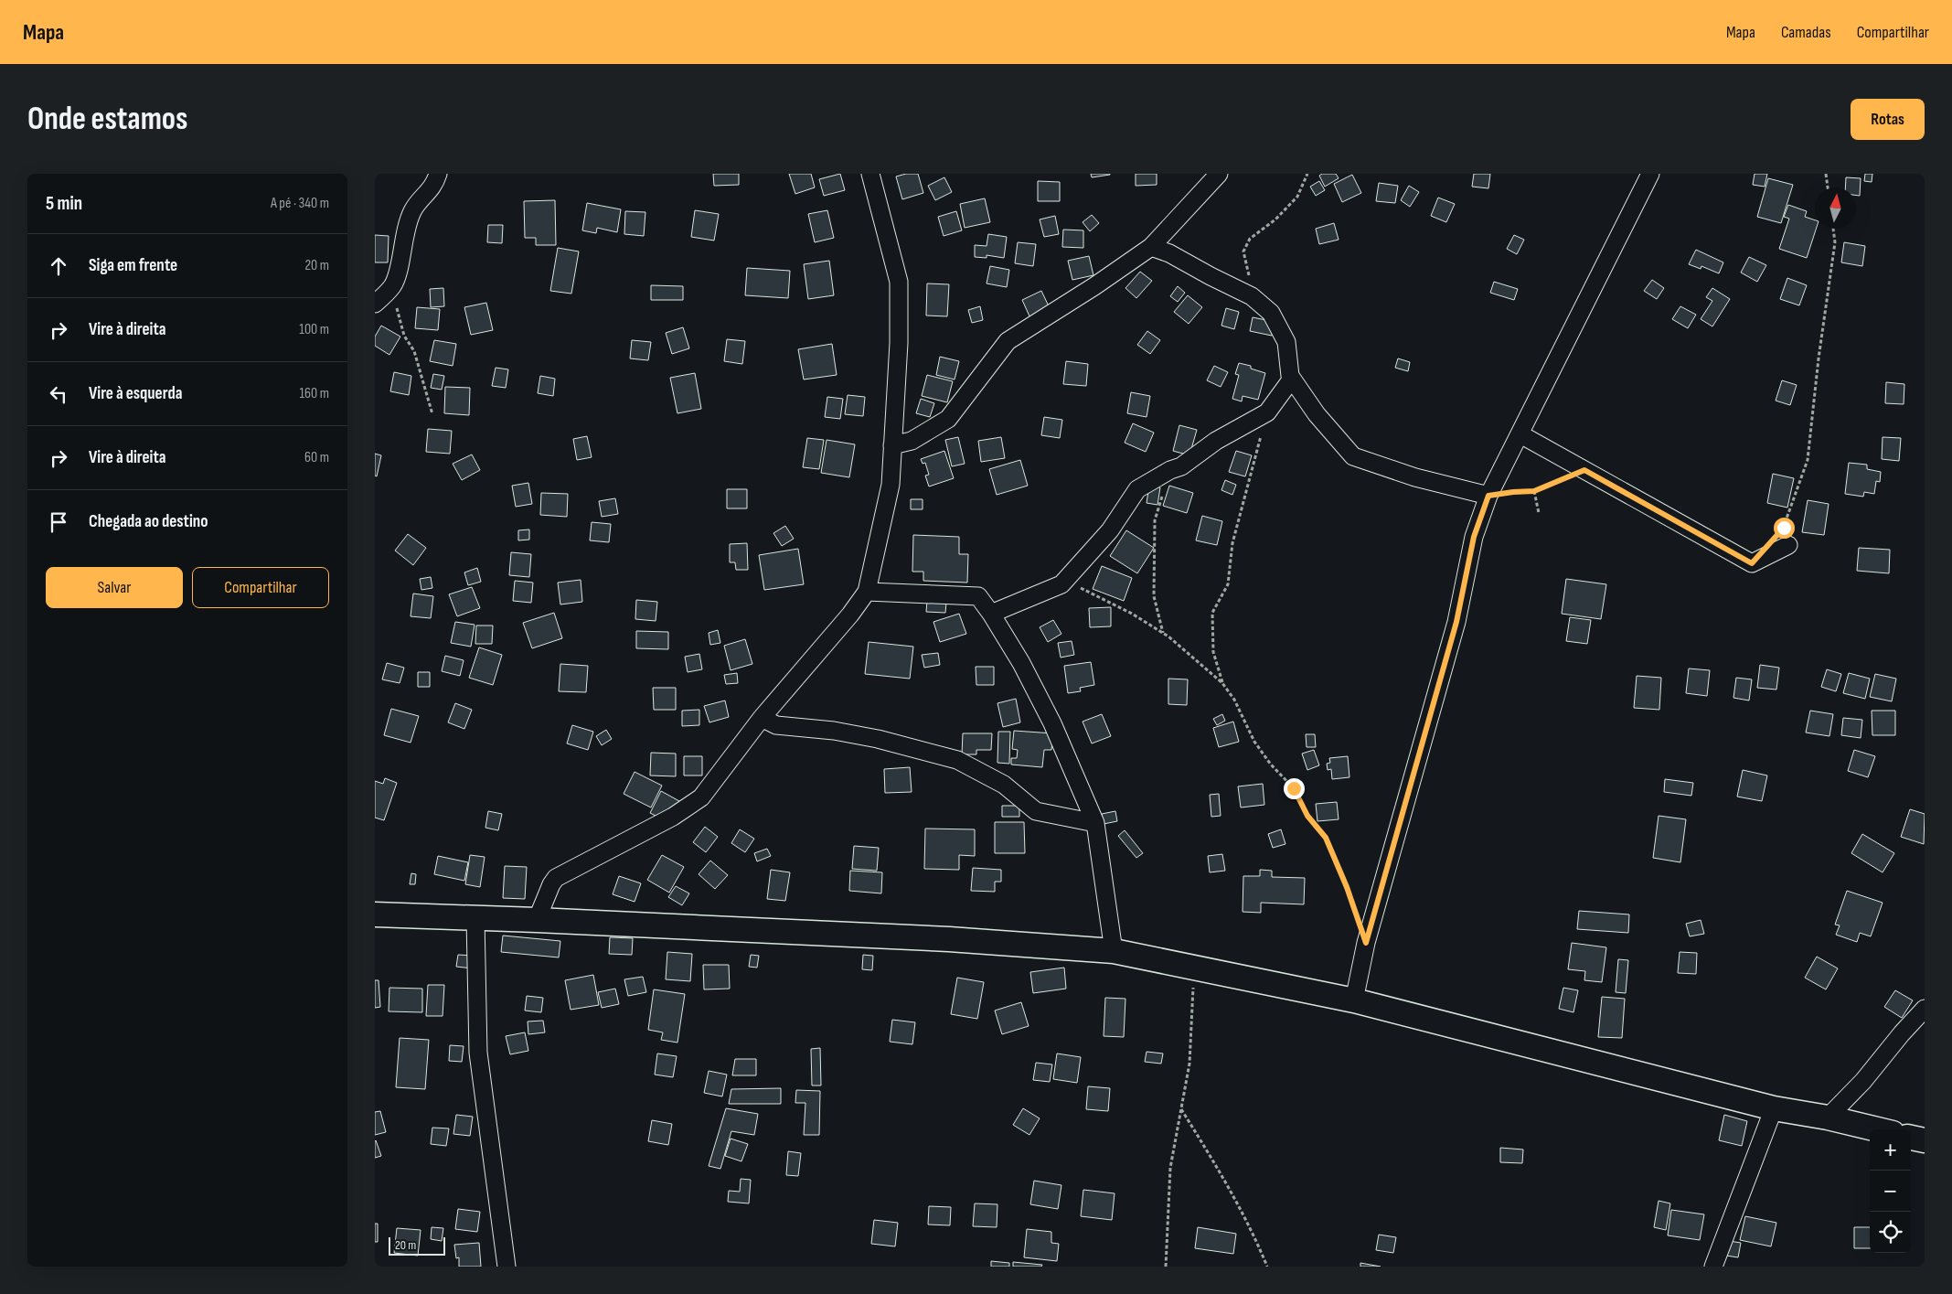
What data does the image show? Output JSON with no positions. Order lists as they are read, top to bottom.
{
  "scale_bar": "20 m",
  "north": "top",
  "page": {
    "header": "Mapa",
    "nav": ["Mapa", "Camadas", "Compartilhar"],
    "buttons": [
      "Rotas",
      ["Salvar", "Compartilhar"]
    ],
    "title": "Onde estamos",
    "heading": ["5 min", "A pé · 340 m"],
    "list": [
      ["Siga em frente", "20 m"],
      ["Vire à direita", "100 m"],
      ["Vire à esquerda", "160 m"],
      ["Vire à direita", "60 m"],
      "Chegada ao destino"
    ],
    "map_buttons": ["+", "−"],
    "scale": "20 m"
  }
}
